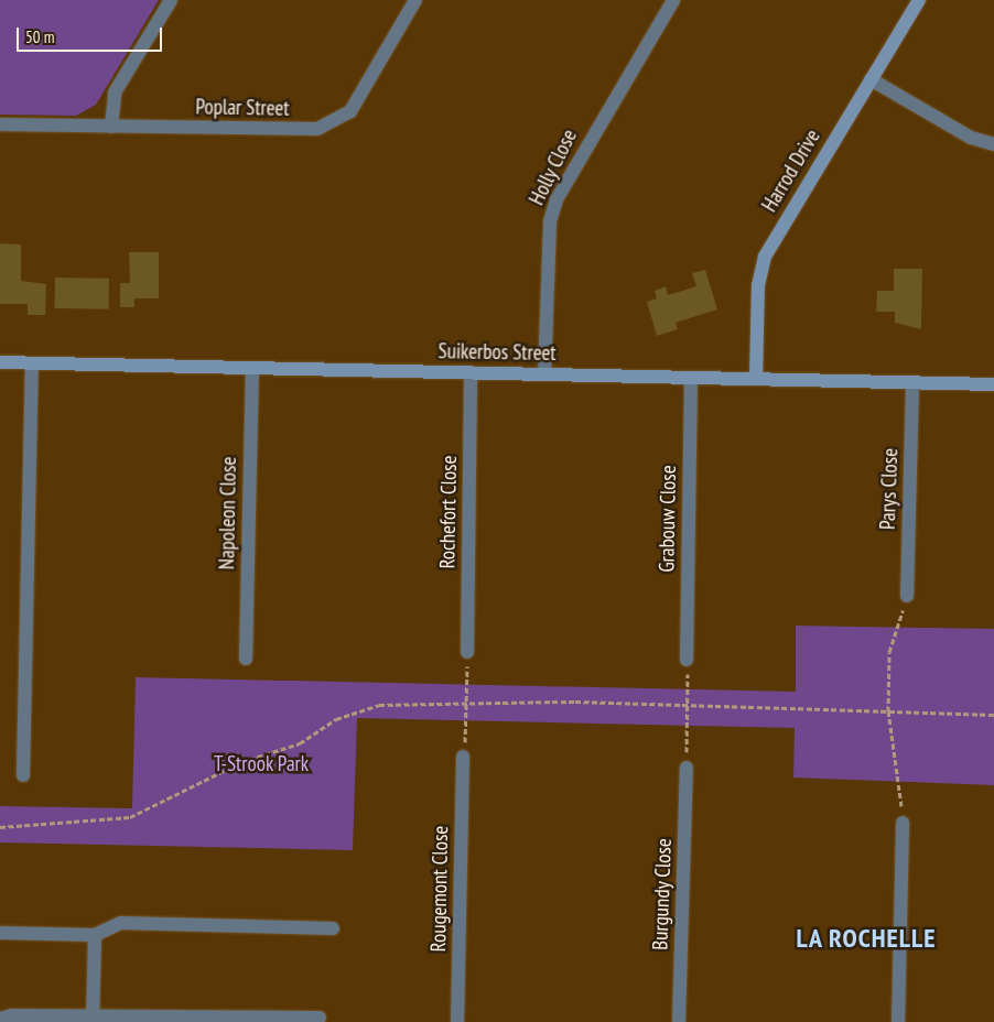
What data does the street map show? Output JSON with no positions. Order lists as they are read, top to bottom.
{
  "streets": {
    "street": [
      "Poplar Street",
      "Holly Close",
      "Harrod Drive",
      "Suikerbos Street",
      "Parys Close",
      "Rochefort Close",
      "Napoleon Close",
      "Grabouw Close",
      "Rougemont Close",
      "Burgundy Close"
    ]
  },
  "crossings": [
    ["Holly Close", "Suikerbos Street"],
    ["Harrod Drive", "Suikerbos Street"],
    ["Suikerbos Street", "Parys Close"],
    ["Suikerbos Street", "Rochefort Close"],
    ["Suikerbos Street", "Napoleon Close"],
    ["Suikerbos Street", "Grabouw Close"]
  ],
  "districts": ["LA ROCHELLE"],
  "parks": ["T-Strook Park"],
  "scale_bar": "50 m"
}
